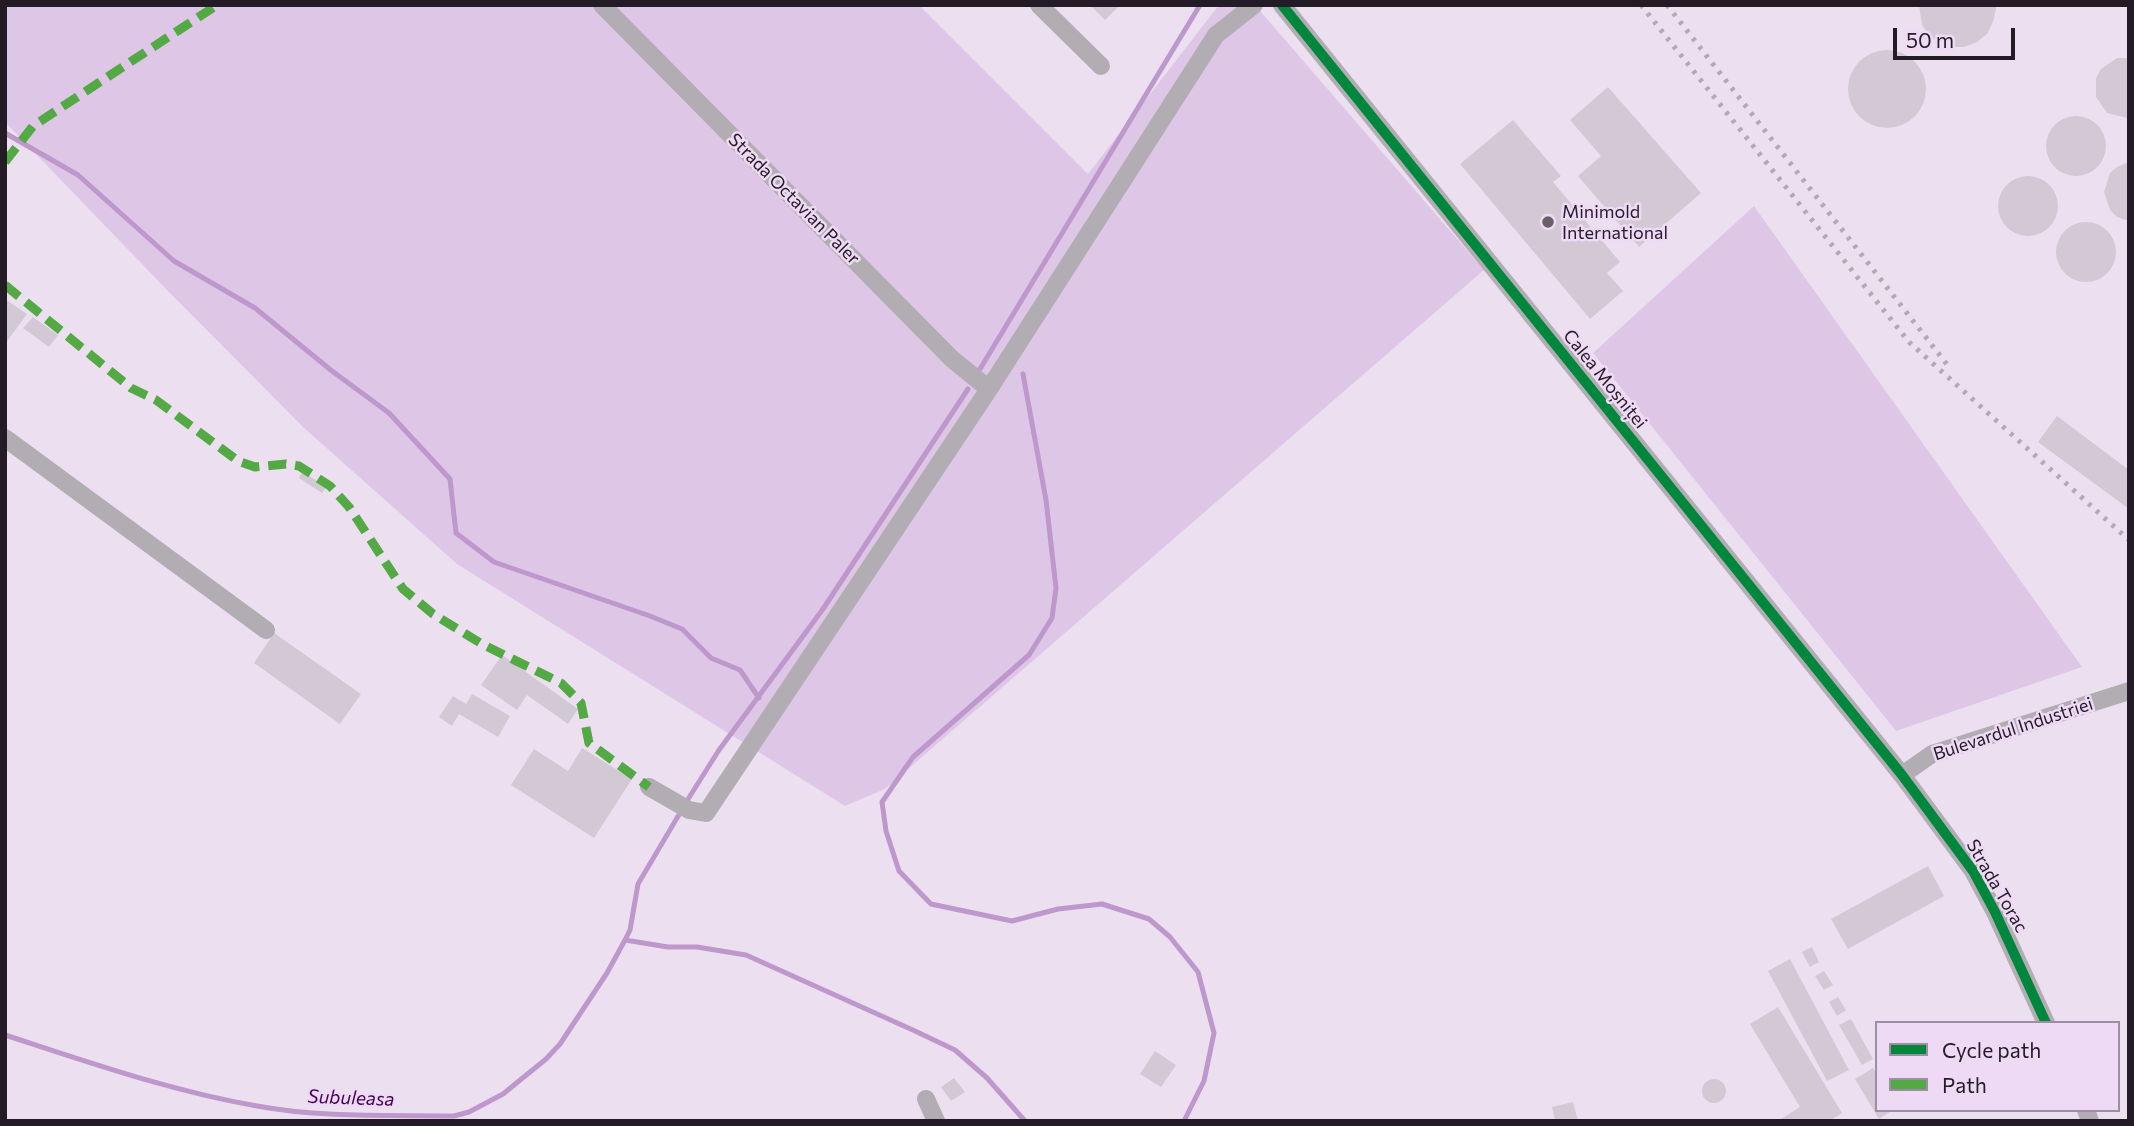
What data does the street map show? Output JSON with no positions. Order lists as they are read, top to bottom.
{
  "streets": {
    "street": [
      "Strada Octavian Paler",
      "Calea Moșniței",
      "Bulevardul Industriei",
      "Strada Torac"
    ]
  },
  "crossings": [
    ["Calea Moșniței", "Bulevardul Industriei"],
    ["Calea Moșniței", "Strada Torac"],
    ["Bulevardul Industriei", "Strada Torac"]
  ],
  "water": ["Subuleasa"],
  "places": ["Minimold International"],
  "legend": ["Cycle path", "Path"],
  "scale_bar": "50 m"
}
